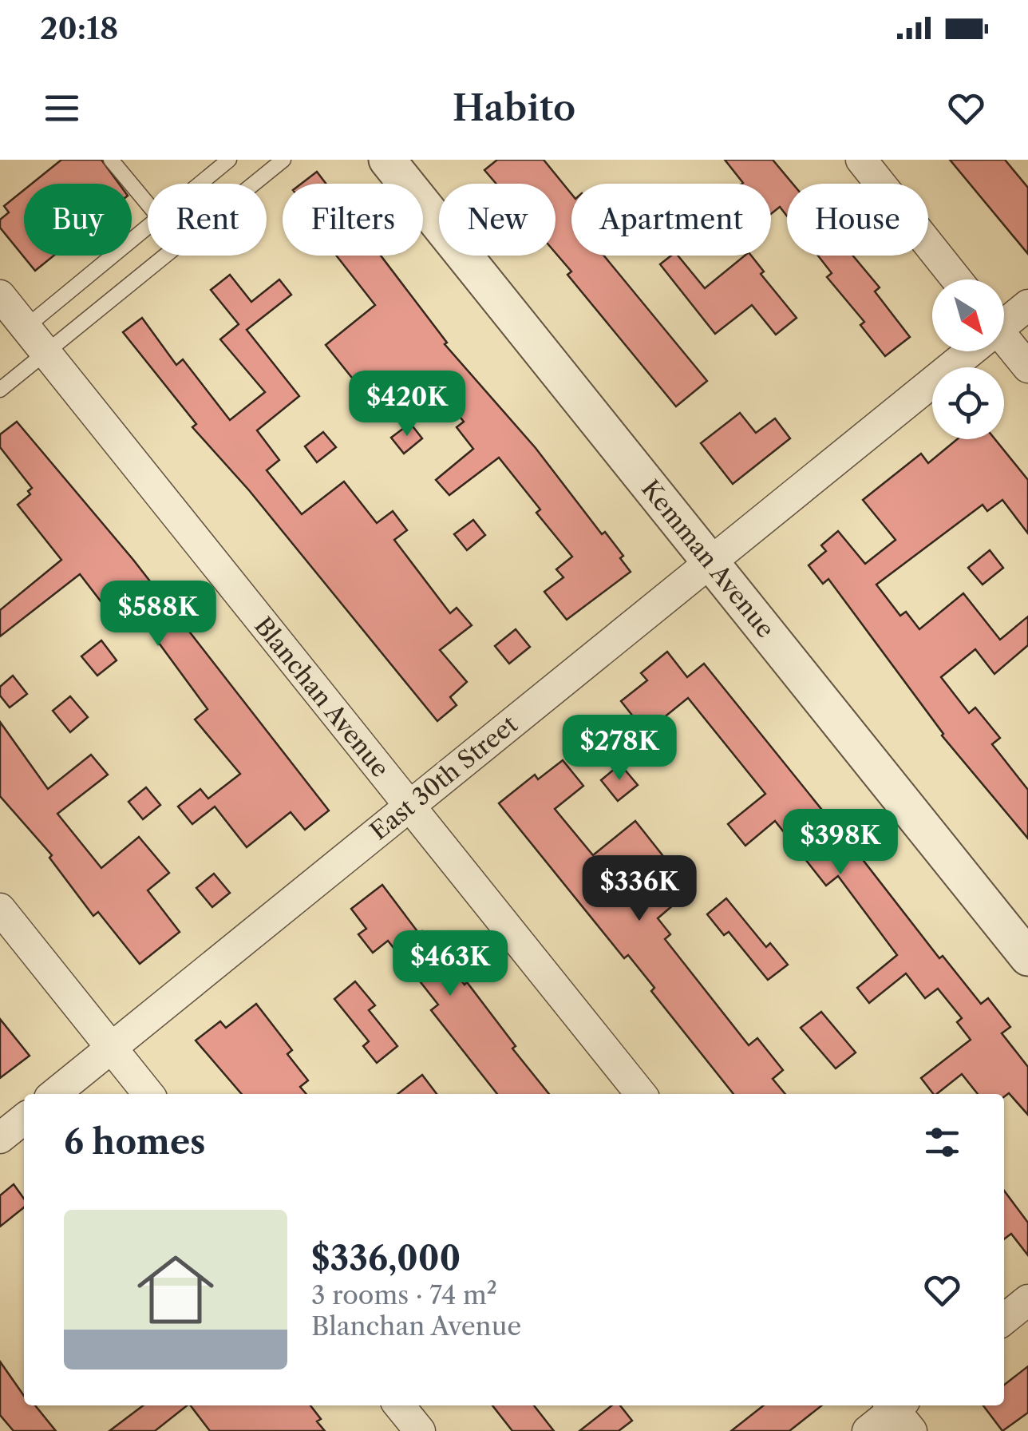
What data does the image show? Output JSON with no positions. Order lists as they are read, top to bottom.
{
  "streets": {
    "street": ["Kemman Avenue", "Blanchan Avenue", "East 30th Street"]
  },
  "crossings": [
    ["Kemman Avenue", "East 30th Street"],
    ["Blanchan Avenue", "East 30th Street"]
  ],
  "north": "bottom right",
  "page": {
    "status": "20:18",
    "header": "Habito",
    "chip": [
      "Buy",
      "Rent",
      "Filters",
      "New",
      "Apartment",
      "House"
    ],
    "price": [
      "$420K",
      "$588K",
      "$278K",
      "$398K",
      "$336K",
      "$463K"
    ],
    "heading": "6 homes",
    "list": [
      {
        "name": "$336,000",
        "note": "3 rooms · 74 m² · Blanchan Avenue"
      }
    ]
  }
}
